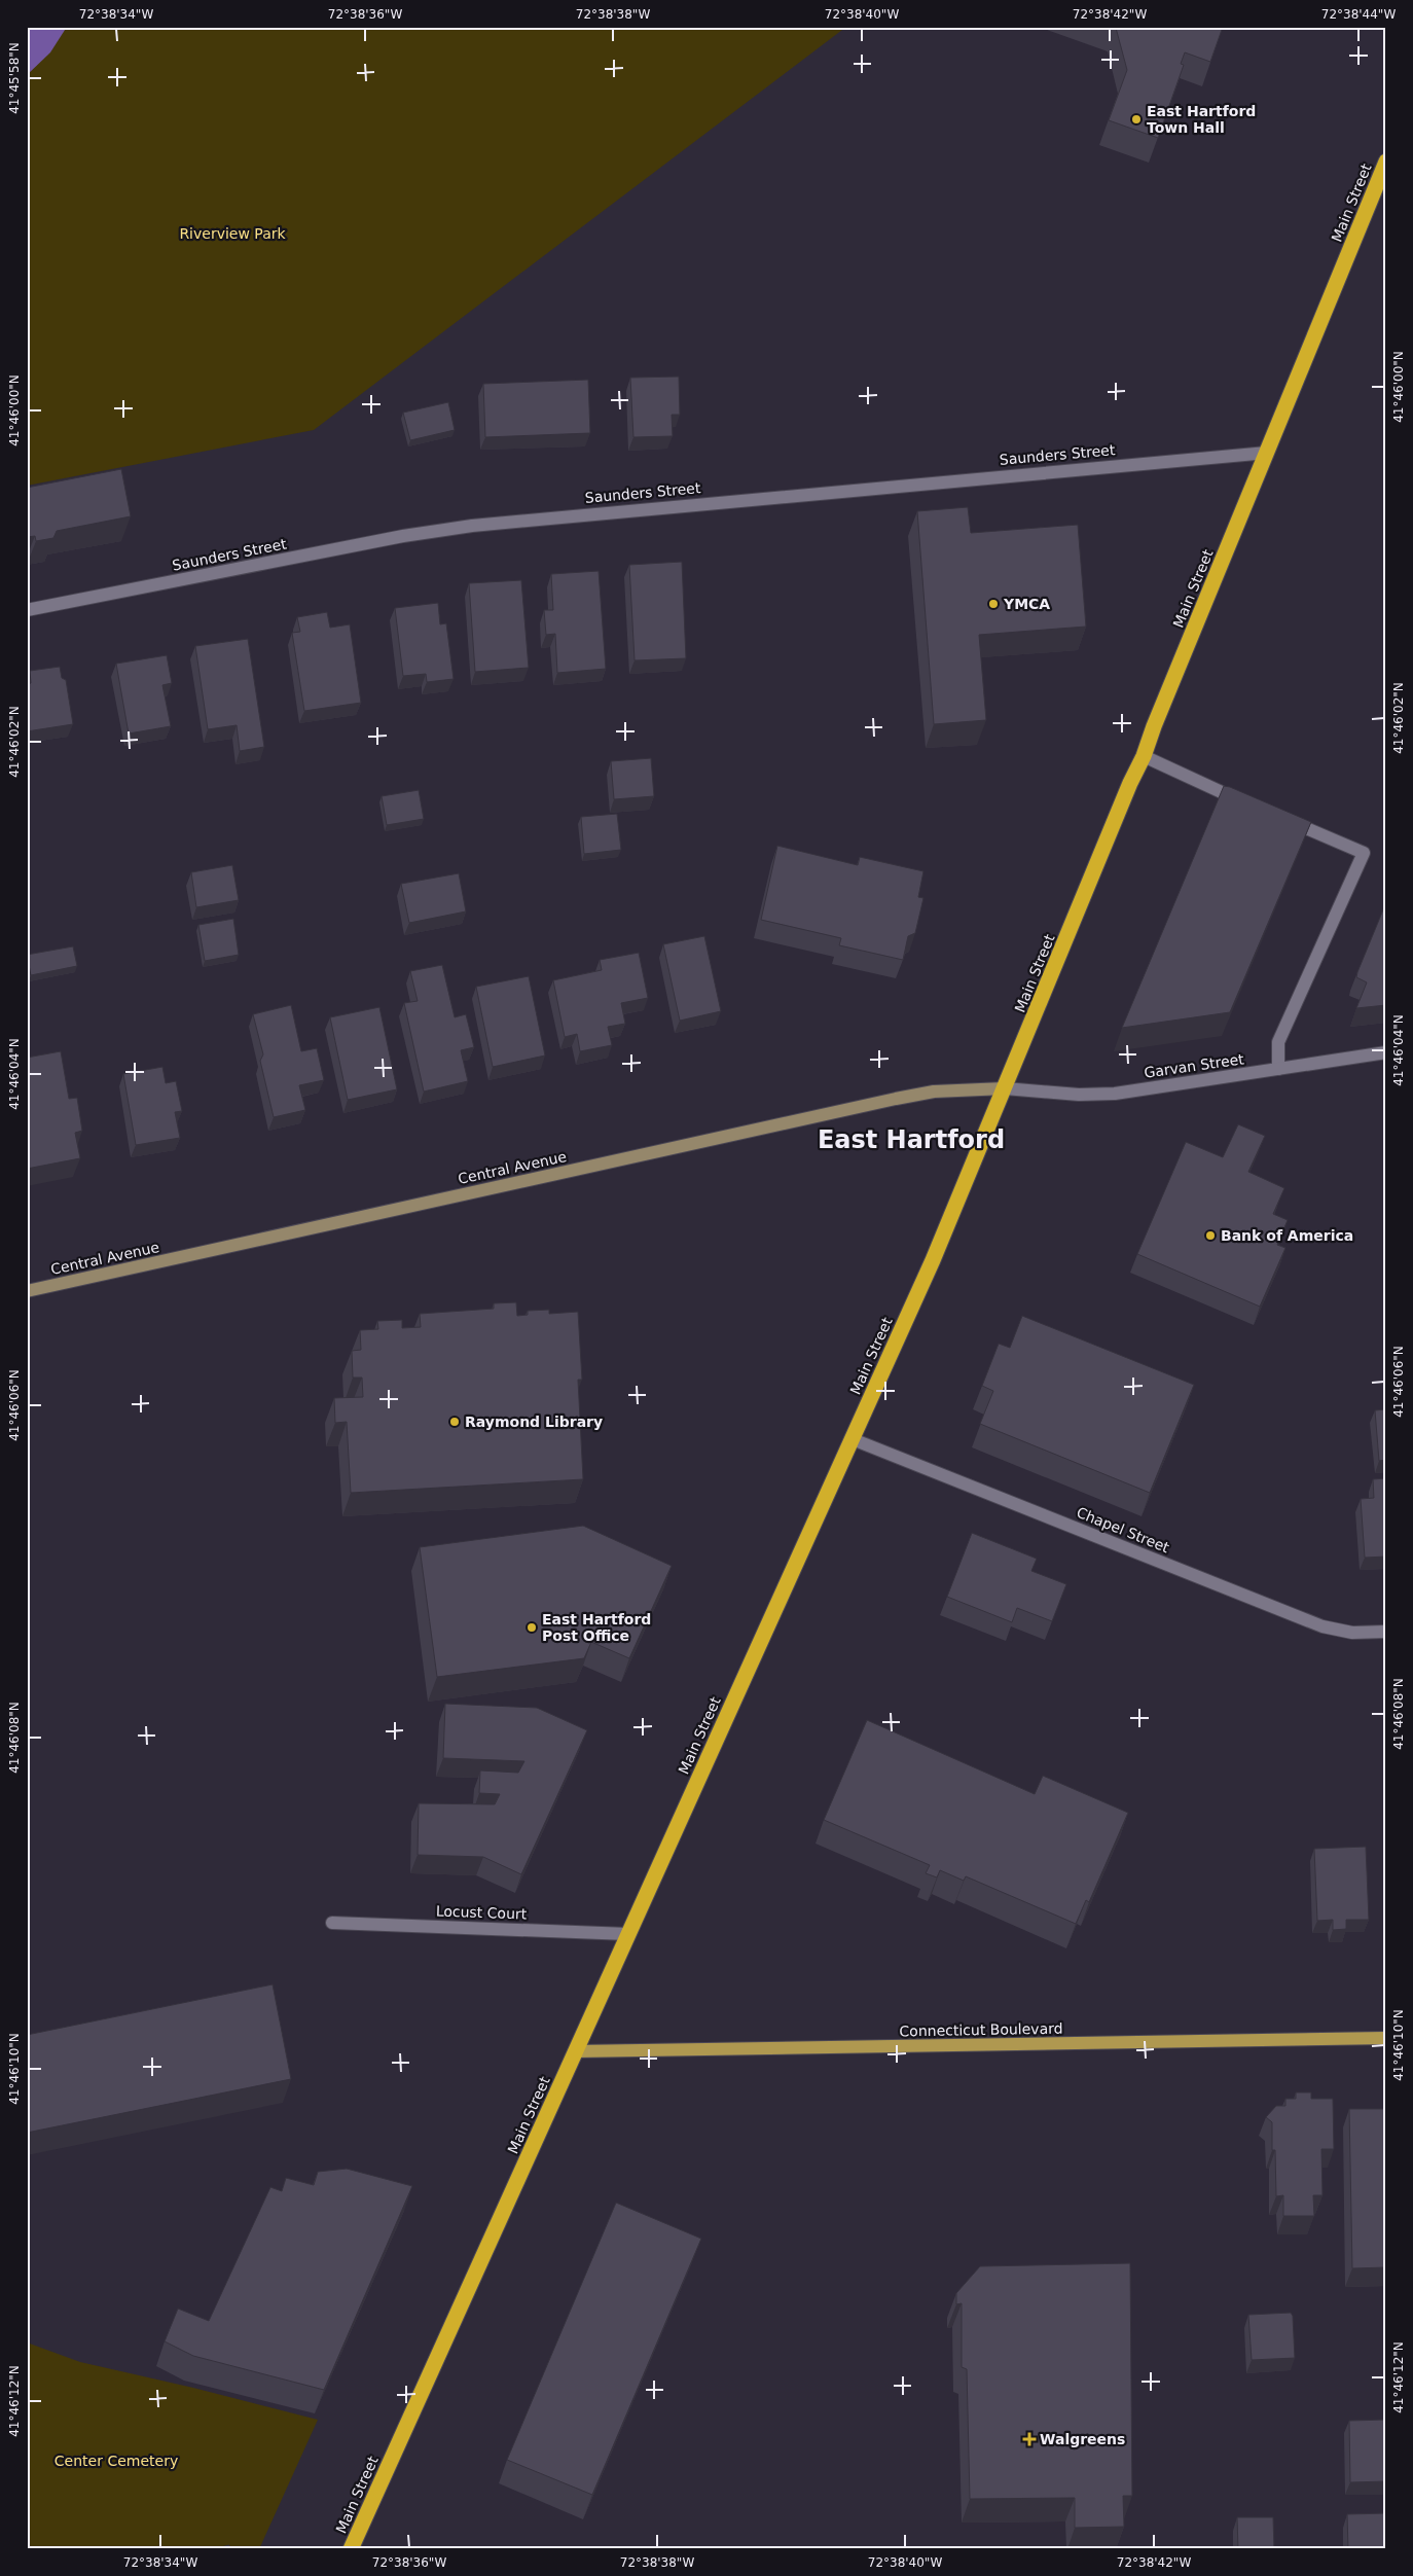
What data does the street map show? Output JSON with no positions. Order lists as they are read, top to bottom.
{
  "streets": {
    "highway": ["Main Street"],
    "main road": ["Connecticut Boulevard"],
    "street": [
      "Saunders Street",
      "Garvan Street",
      "Central Avenue",
      "Chapel Street",
      "Locust Court"
    ]
  },
  "crossings": [
    ["Main Street", "Saunders Street"],
    ["Main Street", "Garvan Street"],
    ["Main Street", "Central Avenue"],
    ["Main Street", "Chapel Street"],
    ["Main Street", "Locust Court"],
    ["Main Street", "Connecticut Boulevard"],
    ["Garvan Street", "Central Avenue"]
  ],
  "districts": ["East Hartford"],
  "parks": ["Riverview Park", "Center Cemetery"],
  "places": {
    "other": [
      "East Hartford Town Hall",
      "YMCA",
      "Bank of America",
      "Raymond Library",
      "East Hartford Post Office"
    ],
    "health": ["Walgreens"]
  },
  "coordinates": [
    "72°38'34\"W",
    "72°38'36\"W",
    "72°38'38\"W",
    "72°38'40\"W",
    "72°38'42\"W",
    "72°38'44\"W",
    "41°45'58\"N",
    "41°46'00\"N",
    "41°46'02\"N",
    "41°46'04\"N",
    "41°46'06\"N",
    "41°46'08\"N",
    "41°46'10\"N",
    "41°46'12\"N"
  ]
}
